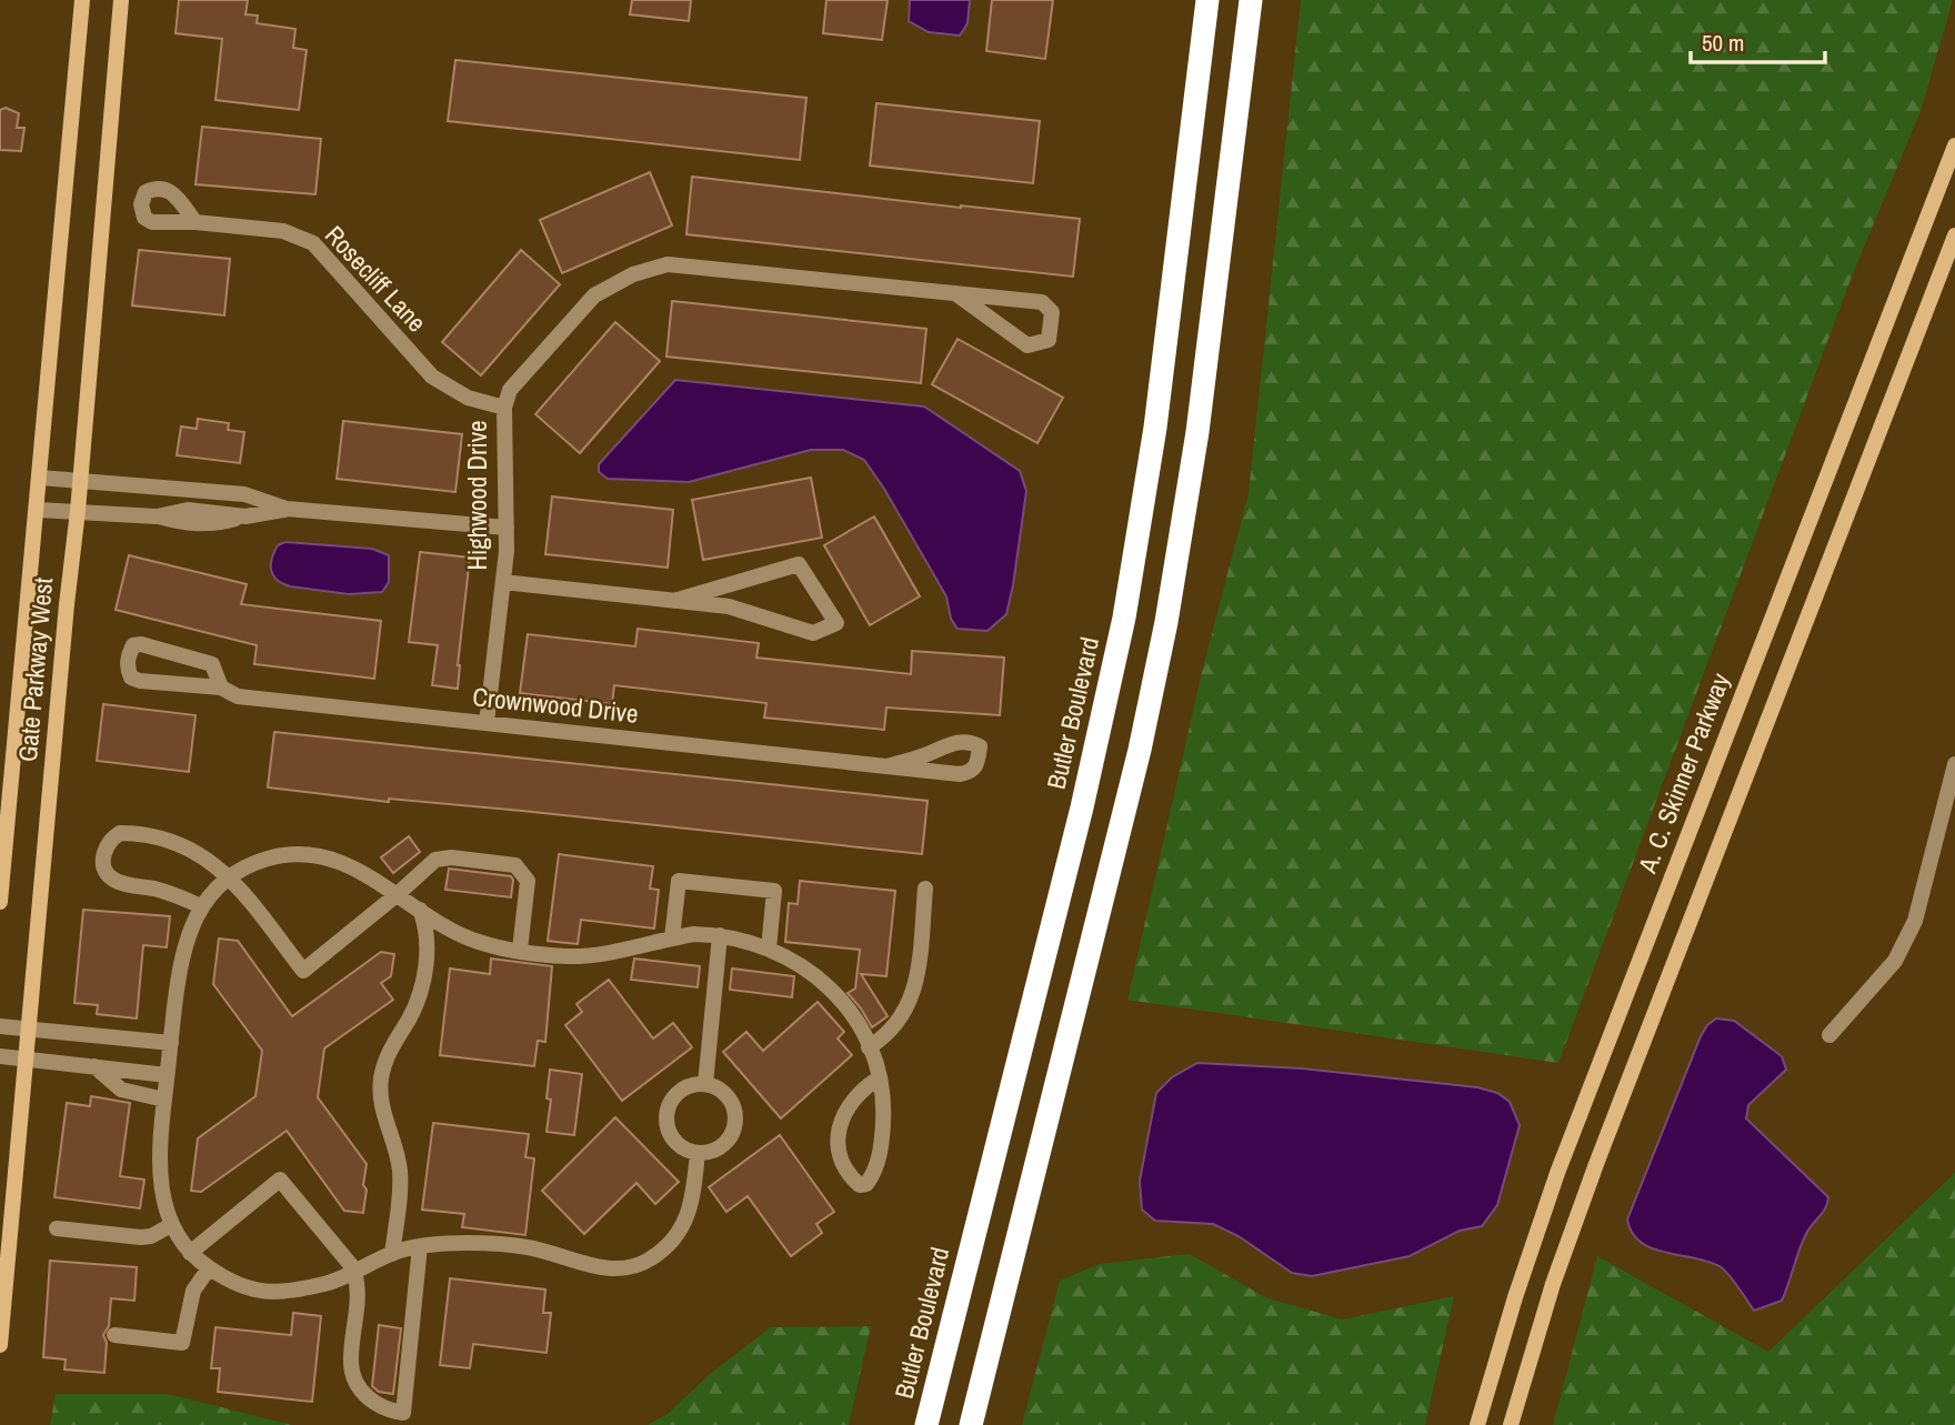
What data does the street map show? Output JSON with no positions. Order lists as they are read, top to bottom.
{
  "streets": {
    "highway": ["Butler Boulevard"],
    "main road": ["Gate Parkway West", "A. C. Skinner Parkway"],
    "street": ["Rosecliff Lane", "Highwood Drive", "Crownwood Drive"]
  },
  "crossings": [
    ["Rosecliff Lane", "Highwood Drive"],
    ["Highwood Drive", "Crownwood Drive"]
  ],
  "scale_bar": "50 m"
}
